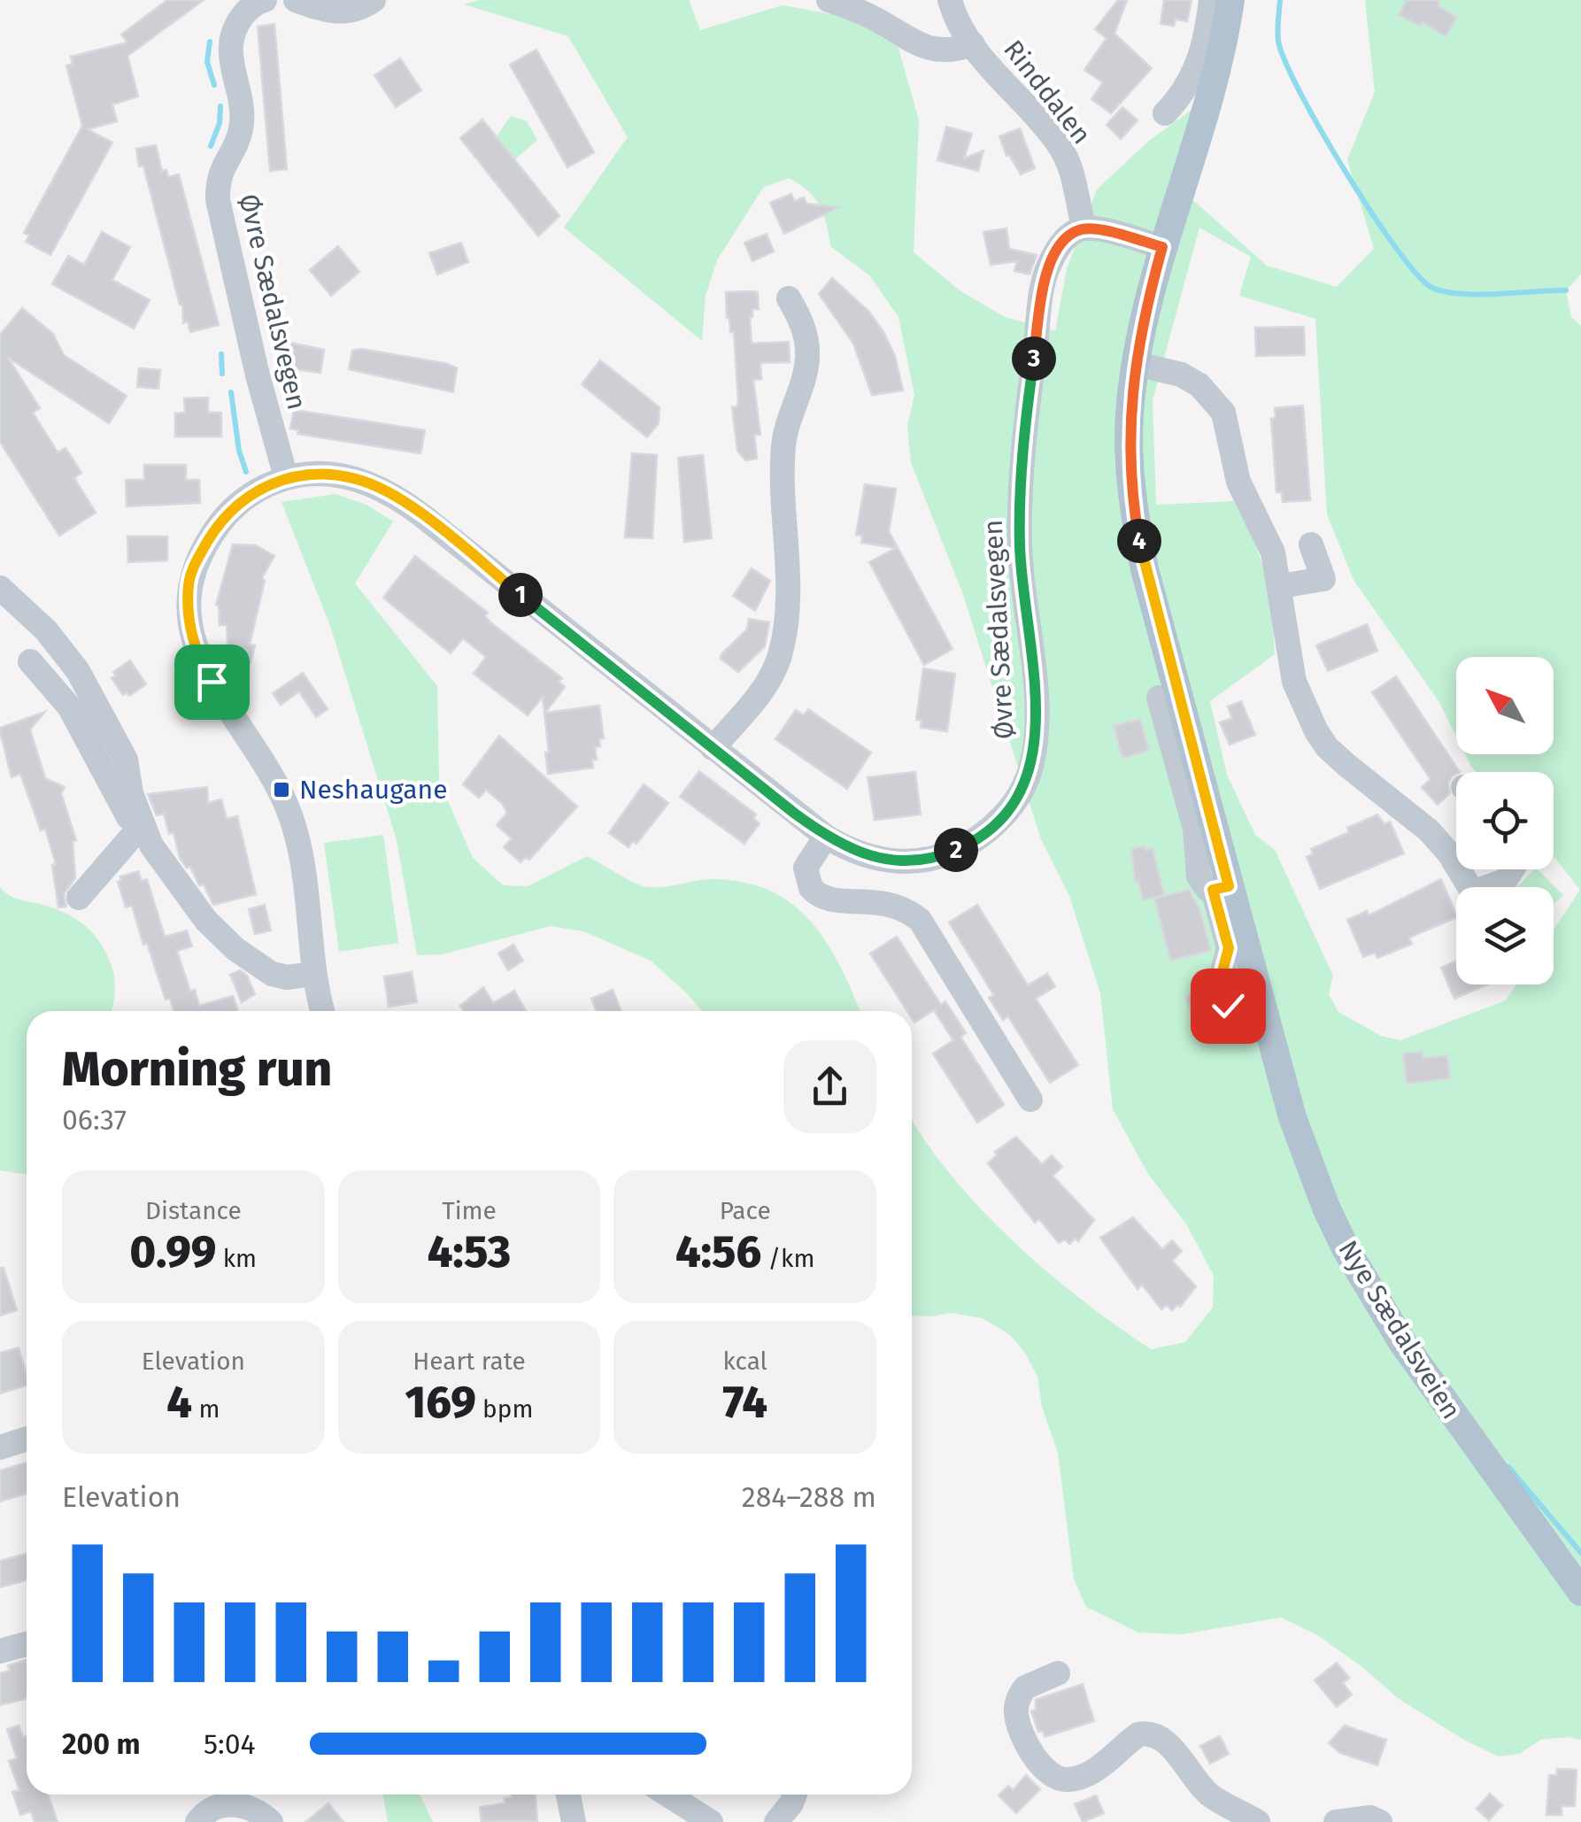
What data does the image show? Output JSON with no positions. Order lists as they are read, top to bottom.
{
  "streets": {
    "main road": ["Nye Sædalsveien"],
    "street": ["Rinddalen", "Øvre Sædalsvegen"]
  },
  "crossings": [
    ["Rinddalen", "Øvre Sædalsvegen"]
  ],
  "places": {
    "transit": ["Neshaugane"]
  },
  "north": "top left",
  "page": {
    "pins": [
      "3",
      "4",
      "1",
      "2"
    ],
    "heading": ["Morning run", "06:37"],
    "stats": [
      ["Distance", "0.99 km"],
      ["Time", "4:53"],
      ["Pace", "4:56 /km"],
      ["Elevation", "4 m"],
      ["Heart rate", "169 bpm"],
      ["kcal", "74"]
    ],
    "chart": ["Elevation", "284–288 m"],
    "list": [
      {
        "name": "200 m",
        "note": "5:04"
      }
    ]
  }
}
